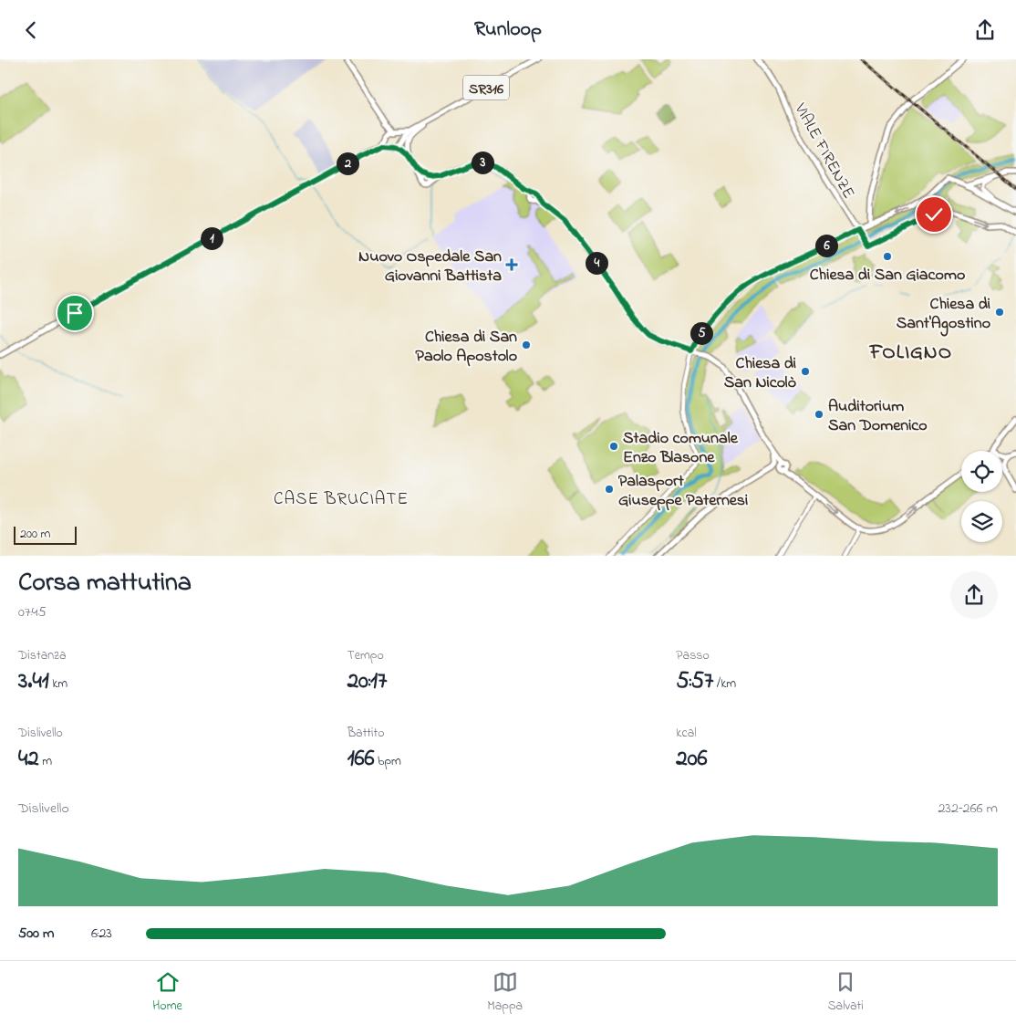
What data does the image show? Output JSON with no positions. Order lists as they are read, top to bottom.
{
  "streets": {
    "main road": ["SR316", "VIALE FIRENZE"]
  },
  "one_way": ["VIALE FIRENZE"],
  "districts": ["FOLIGNO", "CASE BRUCIATE"],
  "places": {
    "other": [
      "Chiesa di San Giacomo",
      "Chiesa di Sant'Agostino",
      "Chiesa di San Paolo Apostolo",
      "Chiesa di San Nicolò",
      "Auditorium San Domenico",
      "Stadio comunale Enzo Blasone",
      "Palasport Giuseppe Paternesi"
    ],
    "health": ["Nuovo Ospedale San Giovanni Battista"]
  },
  "scale_bar": "200 m",
  "page": {
    "header": "Runloop",
    "pins": [
      "3",
      "2",
      "1",
      "6",
      "4",
      "5"
    ],
    "scale": "200 m",
    "heading": ["Corsa mattutina", "07:45"],
    "stats": [
      ["Distanza", "3.41 km"],
      ["Tempo", "20:17"],
      ["Passo", "5:57 /km"],
      ["Dislivello", "42 m"],
      ["Battito", "166 bpm"],
      ["kcal", "206"]
    ],
    "chart": ["Dislivello", "232–266 m"],
    "list": [
      {
        "name": "500 m",
        "note": "6:23"
      }
    ],
    "tabs": ["Home", "Mappa", "Salvati"]
  }
}
